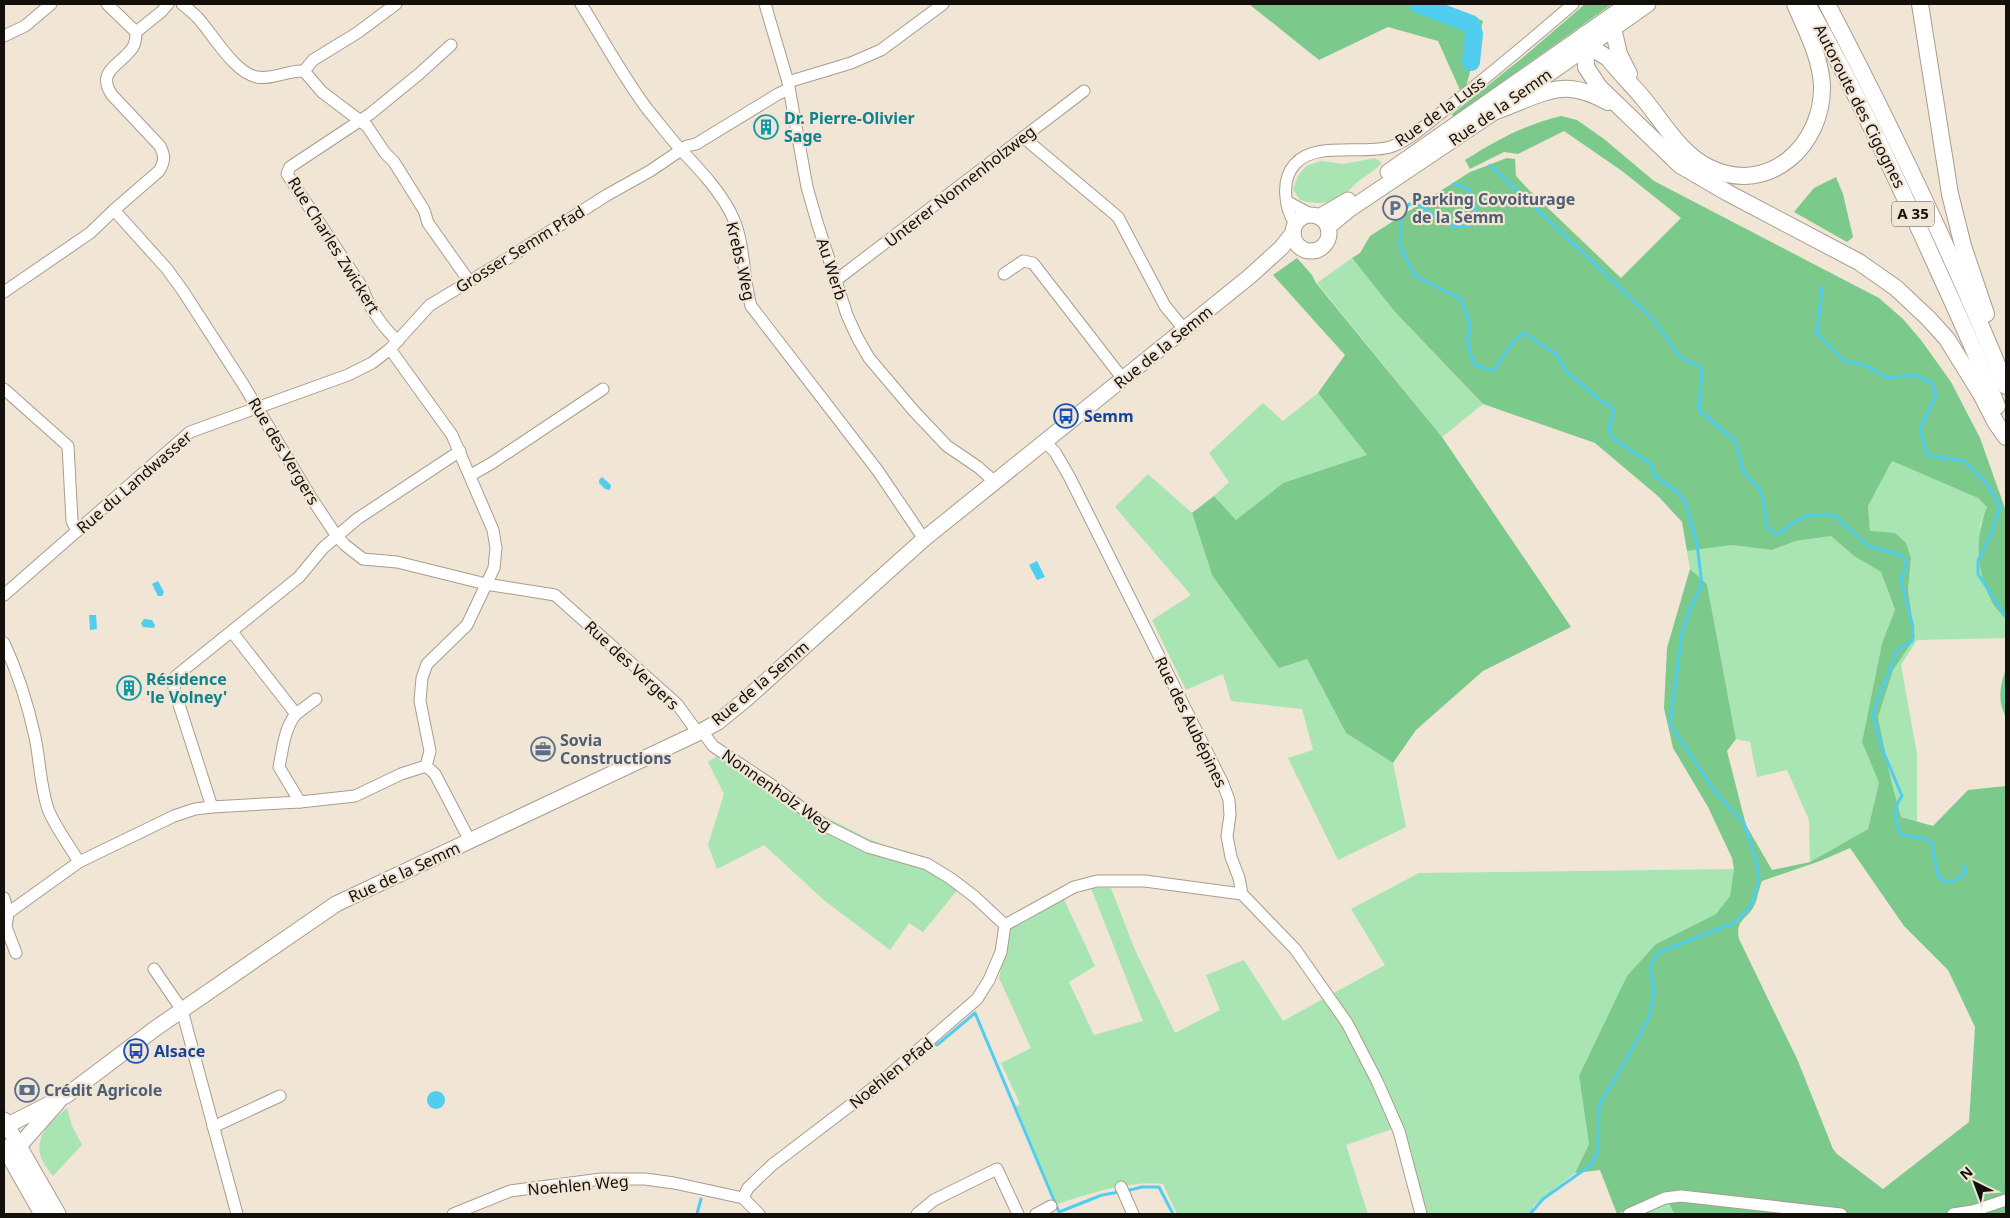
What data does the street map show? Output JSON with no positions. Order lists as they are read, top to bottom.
{
  "streets": {
    "highway": ["Autoroute des Cigognes", "A 35"],
    "main road": ["Rue de la Semm"],
    "street": [
      "Rue de la Luss",
      "Unterer Nonnenholzweg",
      "Rue Charles Zwickert",
      "Grosser Semm Pfad",
      "Krebs Weg",
      "Au Werb",
      "Rue des Vergers",
      "Rue du Landwasser",
      "Rue des Aubépines",
      "Nonnenholz Weg",
      "Noehlen Pfad",
      "Noehlen Weg"
    ]
  },
  "crossings": [
    ["Rue de la Semm", "Rue de la Luss"],
    ["Rue de la Semm", "Krebs Weg"],
    ["Rue de la Semm", "Au Werb"],
    ["Rue de la Semm", "Rue des Vergers"],
    ["Rue de la Semm", "Rue des Aubépines"],
    ["Rue de la Semm", "Nonnenholz Weg"],
    ["Unterer Nonnenholzweg", "Au Werb"],
    ["Rue Charles Zwickert", "Grosser Semm Pfad"],
    ["Rue Charles Zwickert", "Rue du Landwasser"],
    ["Grosser Semm Pfad", "Krebs Weg"],
    ["Grosser Semm Pfad", "Au Werb"],
    ["Grosser Semm Pfad", "Rue du Landwasser"],
    ["Rue des Vergers", "Rue du Landwasser"],
    ["Rue des Vergers", "Nonnenholz Weg"],
    ["Nonnenholz Weg", "Noehlen Pfad"],
    ["Noehlen Pfad", "Noehlen Weg"]
  ],
  "places": {
    "building": ["Dr. Pierre-Olivier Sage", "Résidence 'le Volney'"],
    "parking": ["Parking Covoiturage de la Semm"],
    "bus stop": ["Semm", "Alsace"],
    "office": ["Sovia Constructions"],
    "bank": ["Crédit Agricole"]
  },
  "north": "top left"
}
